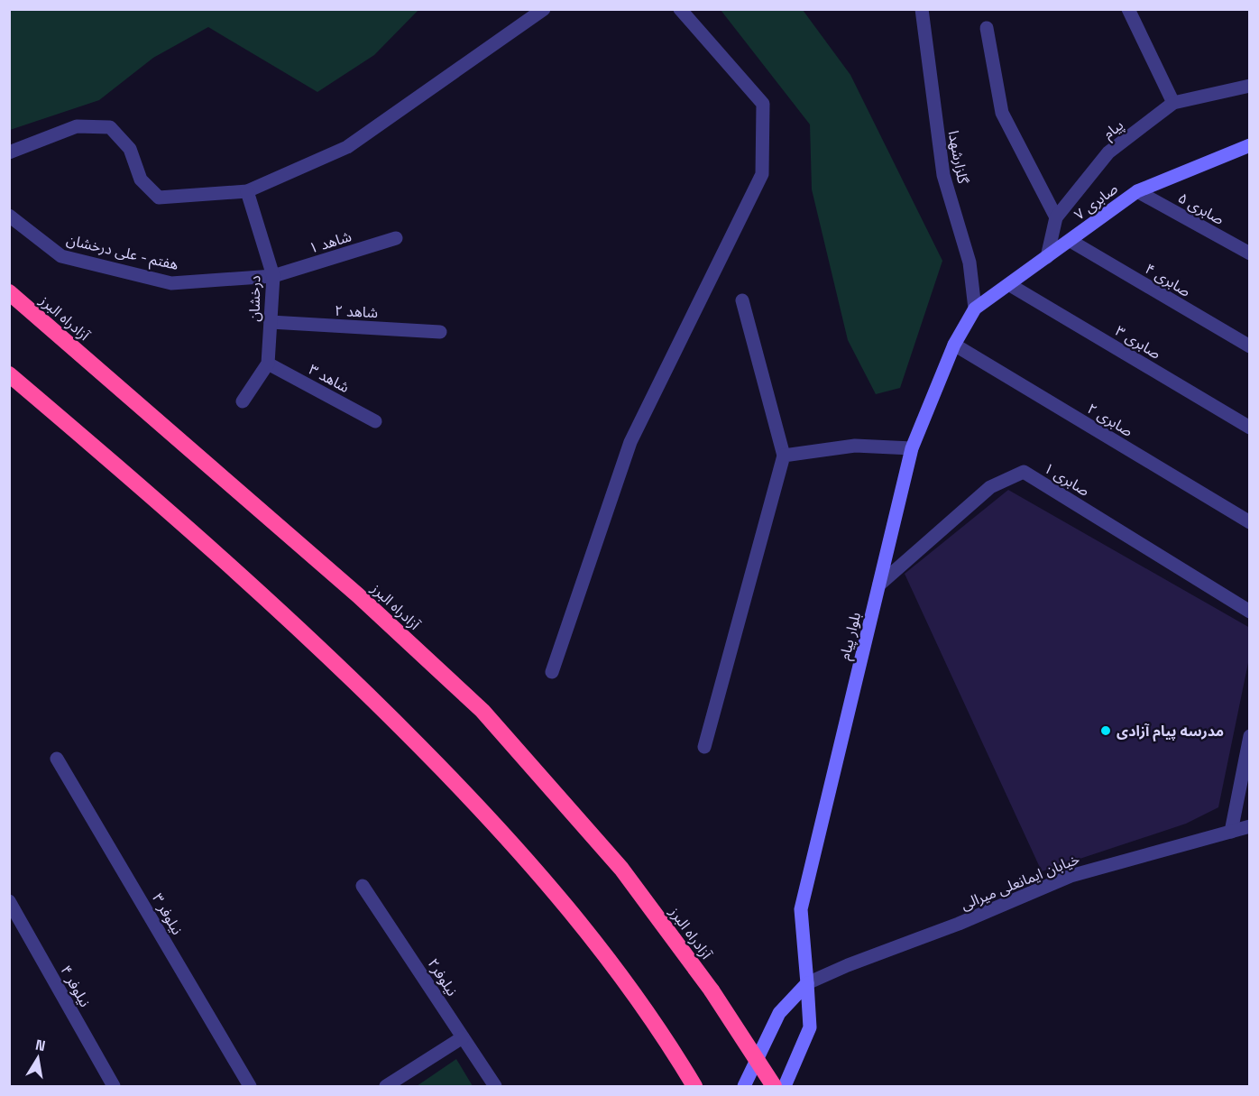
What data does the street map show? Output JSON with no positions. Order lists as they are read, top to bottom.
{
  "streets": {
    "highway": ["آزادراه البرز"],
    "street": [
      "پیام",
      "گلزارشهدا",
      "صابری ۷",
      "صابری ۵",
      "شاهد ۱",
      "هفتم - علی درخشان",
      "صابری ۴",
      "درخشان",
      "شاهد ۲",
      "صابری ۳",
      "شاهد ۳",
      "صابری ۲",
      "صابری ۱",
      "بلوار پیام",
      "خیابان ایمانعلی میرالی",
      "نیلوفر ۳",
      "۲نیلوفر",
      "نیلوفر ۴"
    ]
  },
  "crossings": [
    ["پیام", "صابری ۷"],
    ["گلزارشهدا", "صابری ۷"],
    ["گلزارشهدا", "بلوار پیام"],
    ["صابری ۷", "صابری ۵"],
    ["صابری ۷", "صابری ۴"],
    ["صابری ۷", "صابری ۳"],
    ["صابری ۷", "بلوار پیام"],
    ["شاهد ۱", "هفتم - علی درخشان"],
    ["شاهد ۱", "درخشان"],
    ["هفتم - علی درخشان", "درخشان"],
    ["درخشان", "شاهد ۲"],
    ["درخشان", "شاهد ۳"],
    ["صابری ۲", "بلوار پیام"],
    ["صابری ۱", "بلوار پیام"],
    ["بلوار پیام", "خیابان ایمانعلی میرالی"]
  ],
  "places": ["مدرسه پیام آزادی"],
  "north": "top"
}
